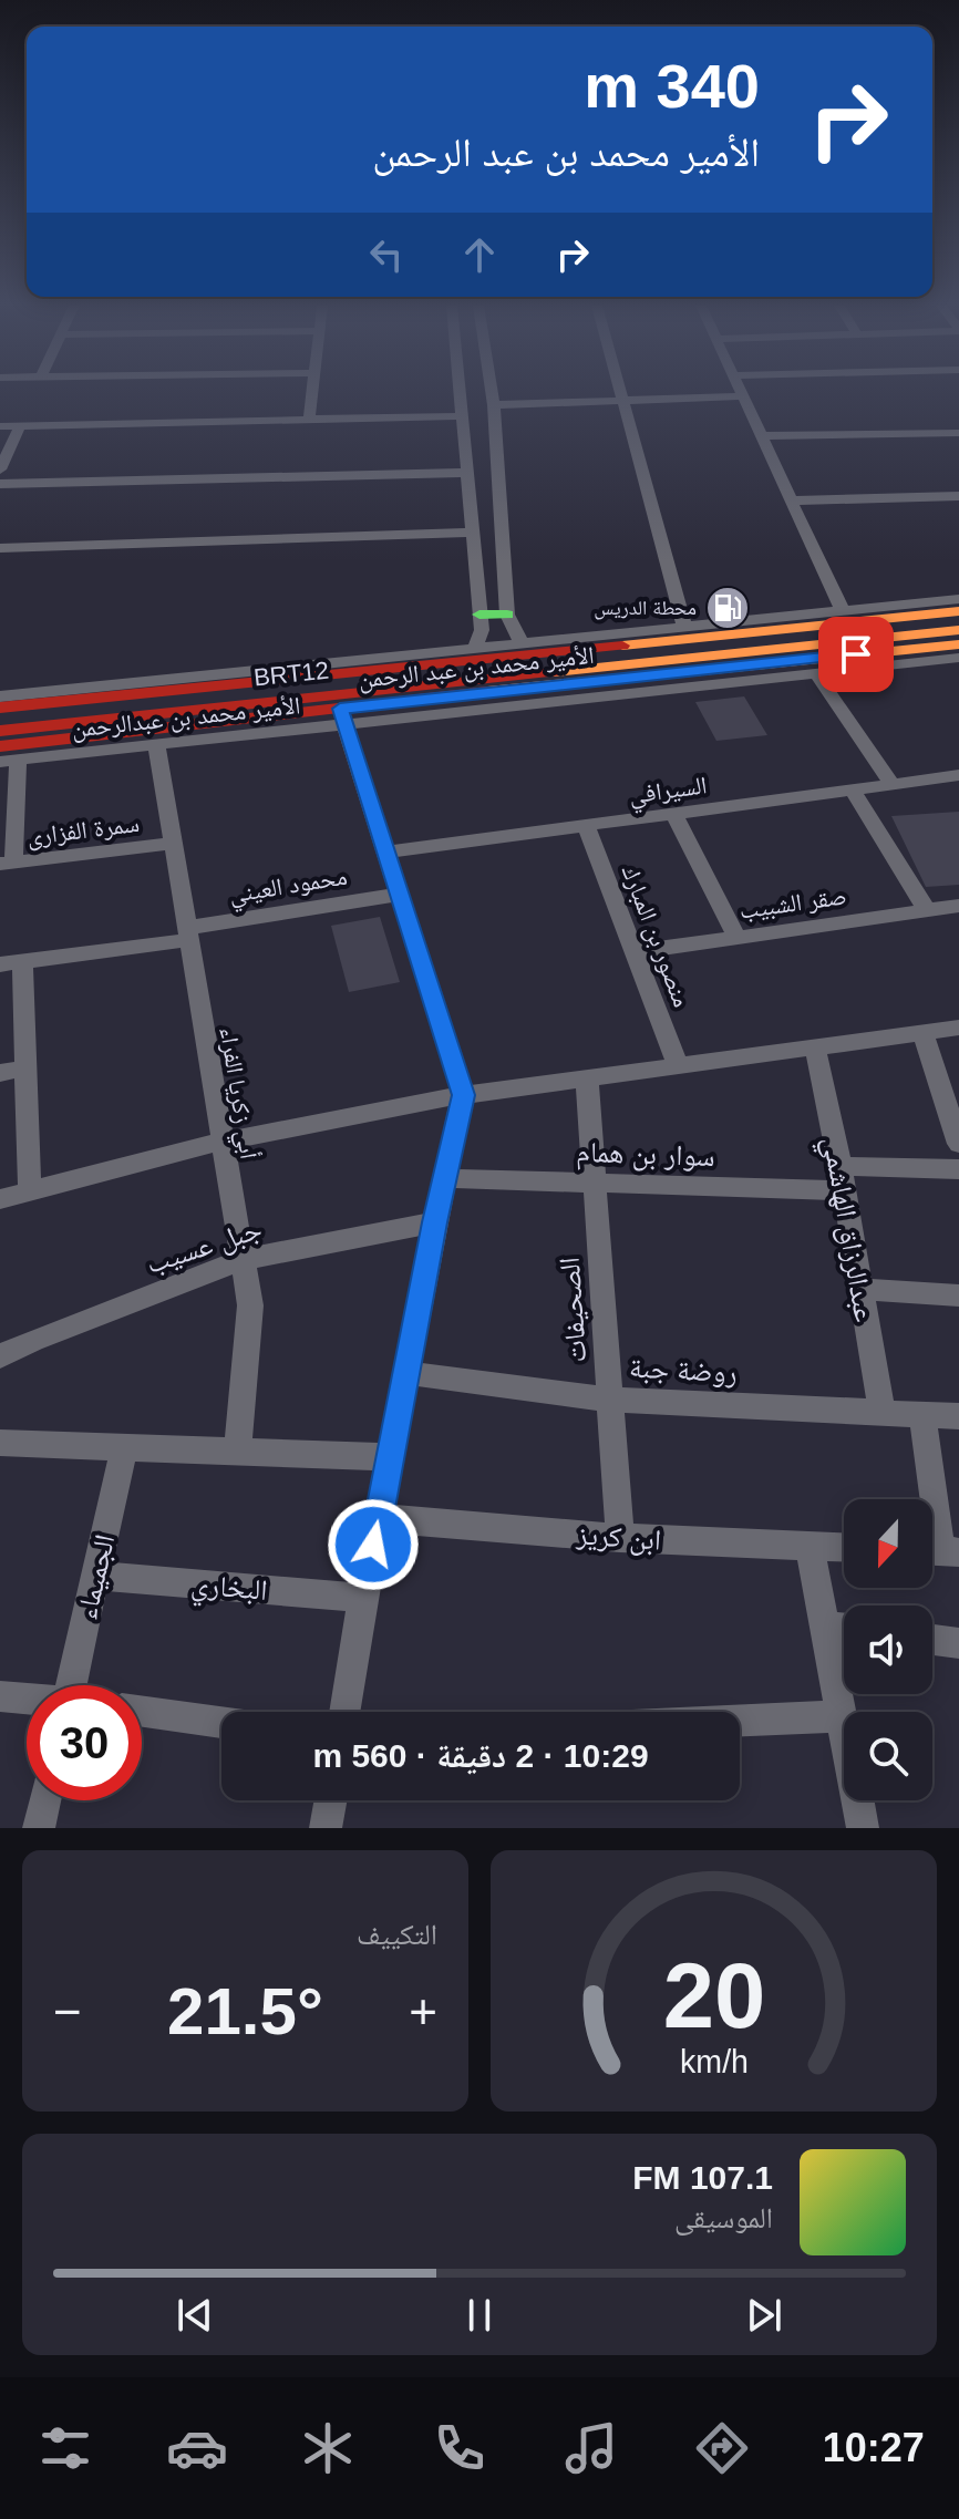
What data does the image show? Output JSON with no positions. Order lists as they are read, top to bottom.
{
  "streets": {
    "main road": ["الأمير محمد بن عبد الرحمن", "BRT12"],
    "street": [
      "الأمير محمد بن عبدالرحمن",
      "السيرافي",
      "سمرة الفزارى",
      "محمود العيني",
      "صقر الشبيب",
      "منصور بن المبارك",
      "أبي زكريا الفراء",
      "سوار بن همام",
      "عبدالرزاق الهاشمي",
      "جبل عسيب",
      "الصحيفات",
      "روضة جبة",
      "ابن كريز",
      "الجميماء",
      "البخاري"
    ]
  },
  "crossings": [
    ["الأمير محمد بن عبد الرحمن", "الأمير محمد بن عبدالرحمن"],
    ["الأمير محمد بن عبدالرحمن", "أبي زكريا الفراء"],
    ["السيرافي", "منصور بن المبارك"],
    ["سمرة الفزارى", "أبي زكريا الفراء"],
    ["محمود العيني", "أبي زكريا الفراء"],
    ["صقر الشبيب", "منصور بن المبارك"],
    ["أبي زكريا الفراء", "جبل عسيب"],
    ["سوار بن همام", "عبدالرزاق الهاشمي"],
    ["سوار بن همام", "الصحيفات"],
    ["عبدالرزاق الهاشمي", "روضة جبة"],
    ["الصحيفات", "روضة جبة"],
    ["الصحيفات", "ابن كريز"],
    ["الجميماء", "البخاري"]
  ],
  "places": {
    "fuel station": ["محطة الدريس"]
  },
  "north": "bottom",
  "page": {
    "turn": ["340 m", "الأمير محمد بن عبد الرحمن"],
    "limit": "30",
    "trip": "10:29 · 2 دقيقة · 560 m",
    "tile": "التكييف",
    "heat": ["−", "21.5°", "+"],
    "song": ["107.1 FM", "الموسيقى"],
    "tabs": "10:27",
    "gauge": ["20", "km/h"]
  }
}
